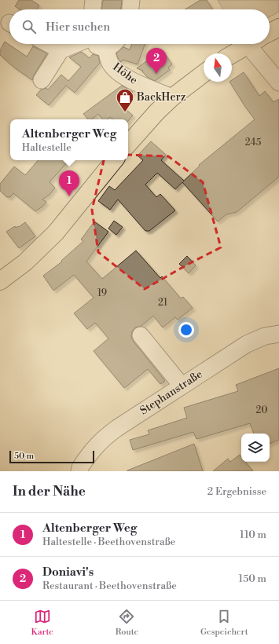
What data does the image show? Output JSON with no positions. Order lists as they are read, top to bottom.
{
  "streets": {
    "street": ["Höhe", "Stephanstraße"]
  },
  "places": {
    "shop": ["BackHerz"]
  },
  "house_numbers": [
    "245",
    "19",
    "21",
    "20"
  ],
  "scale_bar": "50 m",
  "north": "top",
  "page": {
    "search": "Hier suchen",
    "pins": ["2", "1"],
    "popup": ["Altenberger Weg", "Haltestelle"],
    "scale": "50 m",
    "heading": ["In der Nähe", "2 Ergebnisse"],
    "list": [
      {
        "mark": "1",
        "name": "Altenberger Weg",
        "note": "Haltestelle · Beethovenstraße",
        "value": "110 m"
      },
      {
        "mark": "2",
        "name": "Doniavi's",
        "note": "Restaurant · Beethovenstraße",
        "value": "150 m"
      }
    ],
    "nav": ["Karte", "Route", "Gespeichert"]
  }
}
